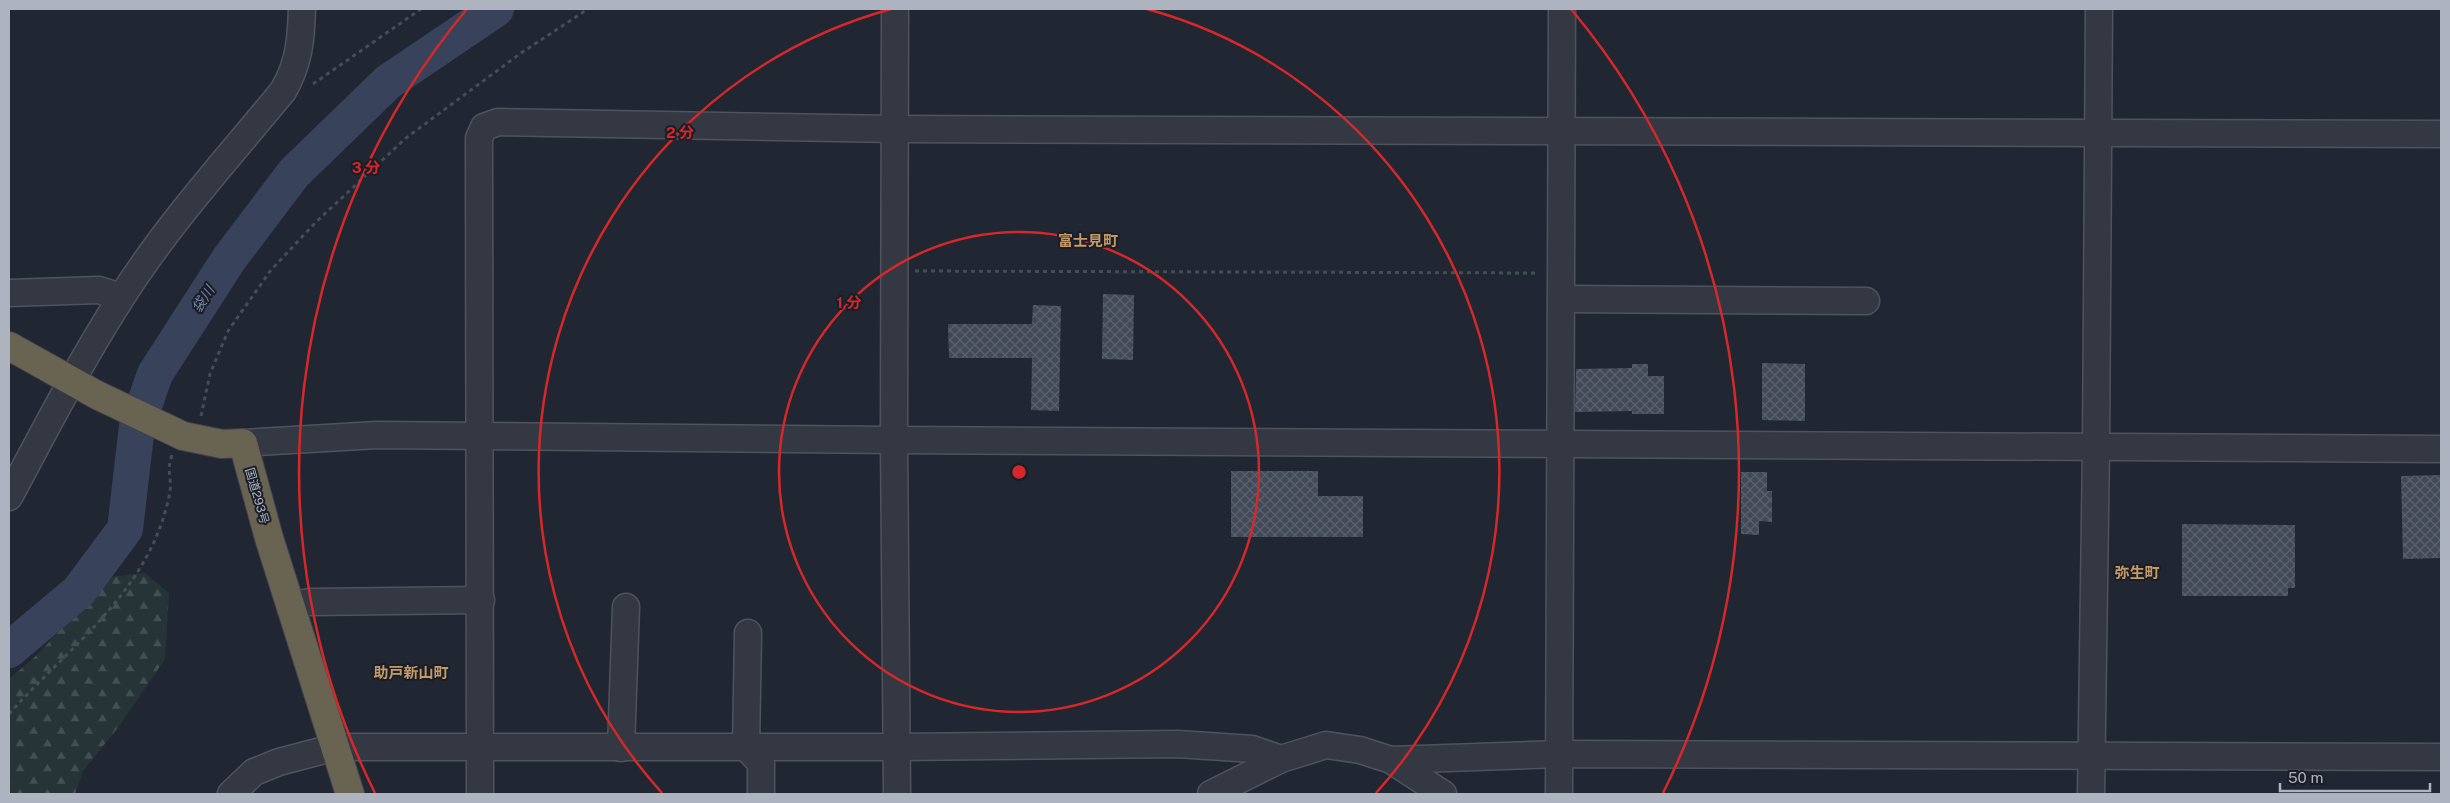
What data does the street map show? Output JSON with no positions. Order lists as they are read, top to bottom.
{
  "streets": {
    "highway": ["国道293号"]
  },
  "districts": ["富士見町", "弥生町", "助戸新山町"],
  "water": ["袋川"],
  "scale_bar": "50 m",
  "rings": ["2 分", "3 分", "1 分"]
}
